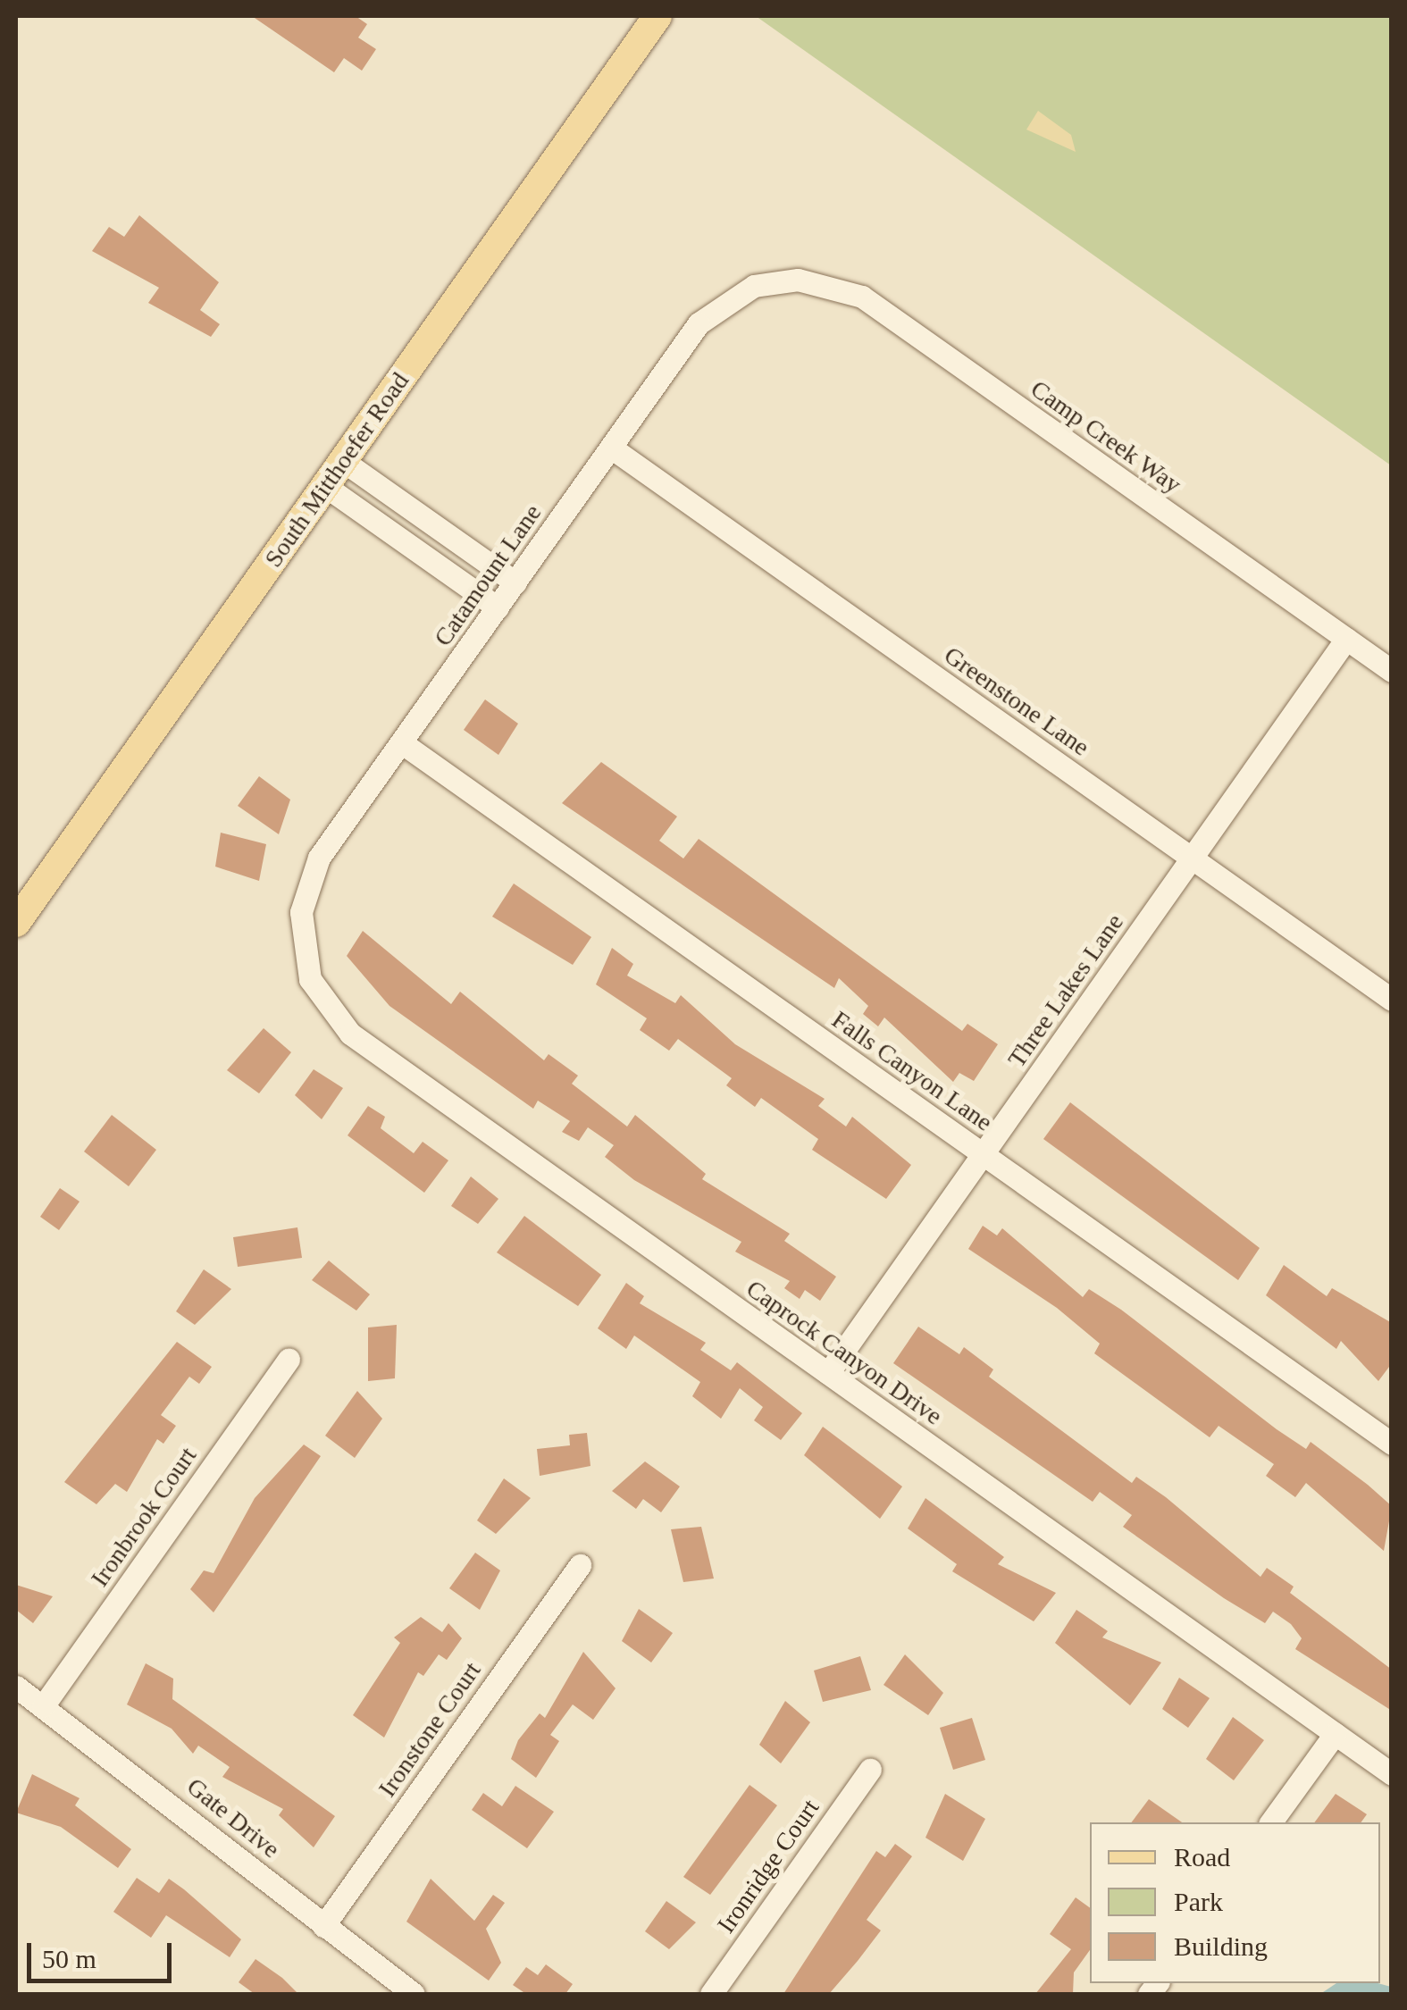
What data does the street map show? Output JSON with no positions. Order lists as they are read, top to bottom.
{
  "streets": {
    "main road": ["South Mitthoefer Road"],
    "street": [
      "Camp Creek Way",
      "Catamount Lane",
      "Greenstone Lane",
      "Three Lakes Lane",
      "Falls Canyon Lane",
      "Caprock Canyon Drive",
      "Ironbrook Court",
      "Ironstone Court",
      "Gate Drive",
      "Ironridge Court"
    ]
  },
  "crossings": [
    ["Camp Creek Way", "Catamount Lane"],
    ["Camp Creek Way", "Three Lakes Lane"],
    ["Catamount Lane", "Greenstone Lane"],
    ["Catamount Lane", "Falls Canyon Lane"],
    ["Catamount Lane", "Caprock Canyon Drive"],
    ["Greenstone Lane", "Three Lakes Lane"],
    ["Three Lakes Lane", "Falls Canyon Lane"],
    ["Three Lakes Lane", "Caprock Canyon Drive"],
    ["Ironbrook Court", "Gate Drive"],
    ["Ironstone Court", "Gate Drive"]
  ],
  "legend": ["Road", "Park", "Building"],
  "scale_bar": "50 m"
}
